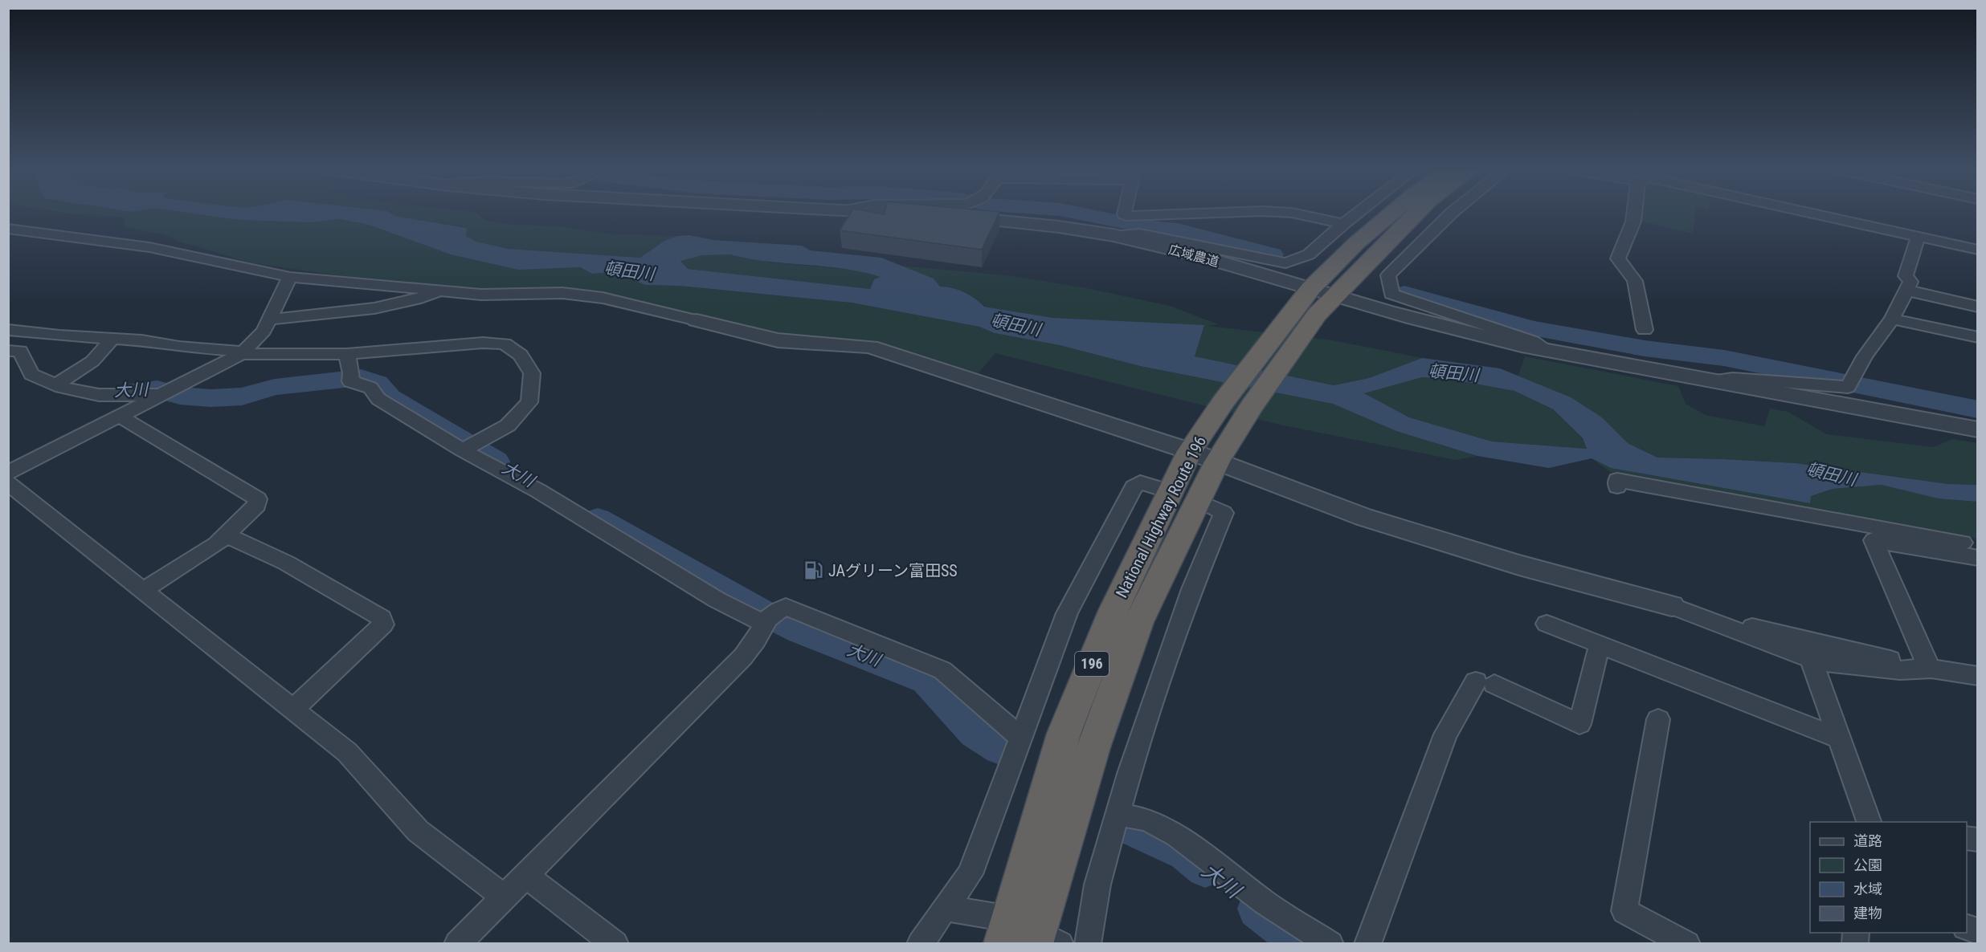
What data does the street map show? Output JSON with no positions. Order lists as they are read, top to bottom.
{
  "streets": {
    "highway": ["National Highway Route 196", "196"],
    "street": ["広域農道"]
  },
  "crossings": [
    ["広域農道", "National Highway Route 196"]
  ],
  "water": ["頓田川", "大川"],
  "places": {
    "fuel station": ["JAグリーン富田SS"]
  },
  "legend": [
    "道路",
    "公園",
    "水域",
    "建物"
  ]
}
